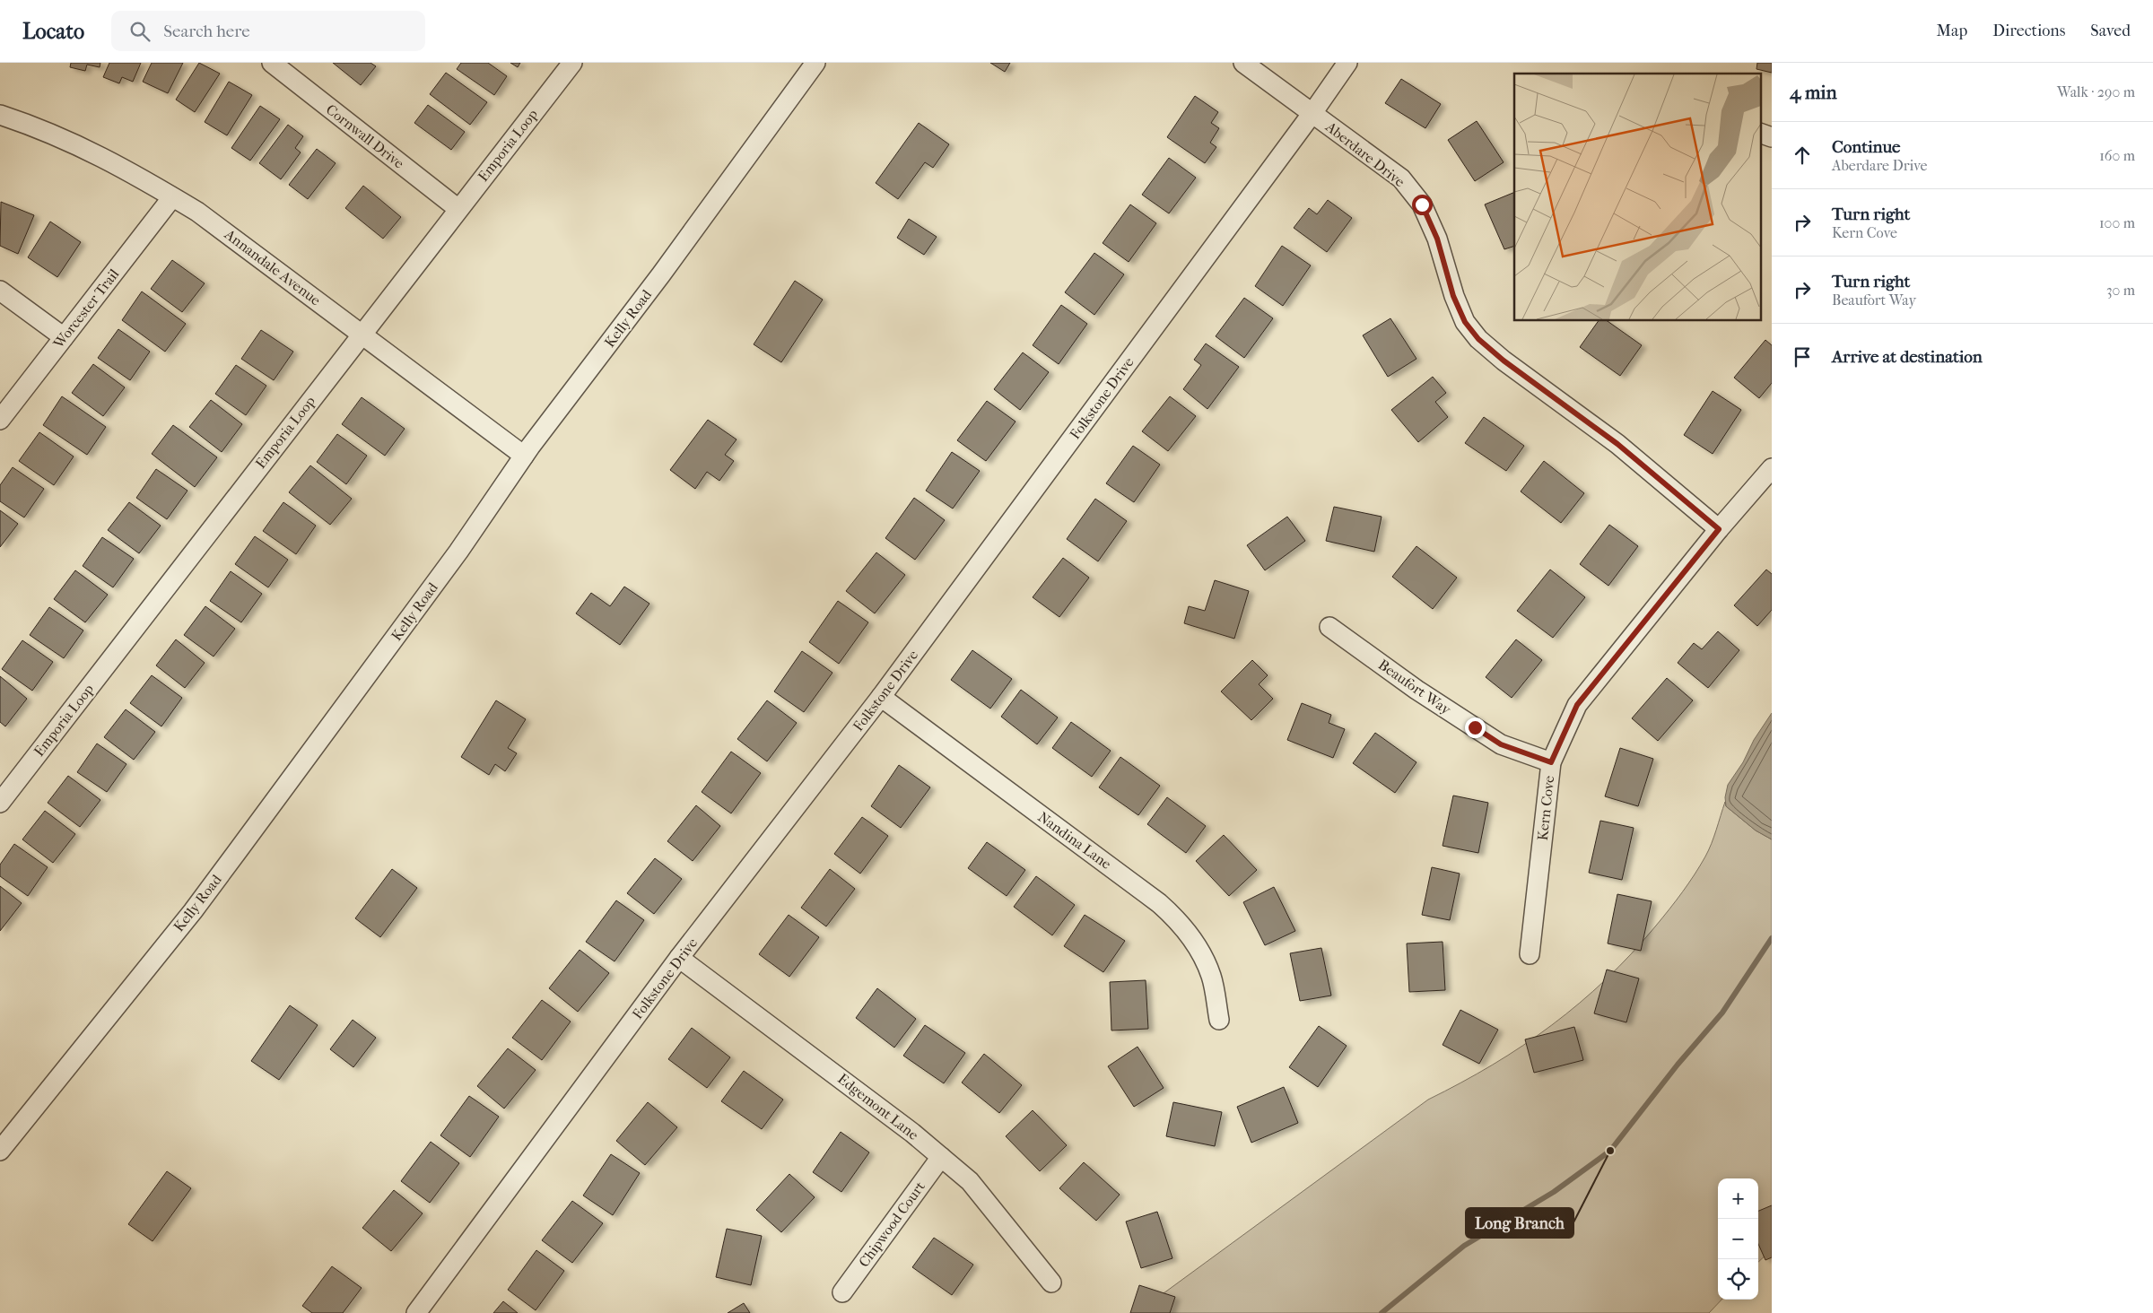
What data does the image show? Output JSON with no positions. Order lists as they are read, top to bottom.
{
  "streets": {
    "street": [
      "Cornwall Drive",
      "Emporia Loop",
      "Aberdare Drive",
      "Annandale Avenue",
      "Worcester Trail",
      "Kelly Road",
      "Folkstone Drive",
      "Beaufort Way",
      "Kern Cove",
      "Nandina Lane",
      "Edgemont Lane",
      "Chipwood Court"
    ]
  },
  "crossings": [
    ["Cornwall Drive", "Emporia Loop"],
    ["Emporia Loop", "Annandale Avenue"],
    ["Aberdare Drive", "Folkstone Drive"],
    ["Aberdare Drive", "Kern Cove"],
    ["Annandale Avenue", "Worcester Trail"],
    ["Annandale Avenue", "Kelly Road"],
    ["Folkstone Drive", "Nandina Lane"],
    ["Folkstone Drive", "Edgemont Lane"],
    ["Beaufort Way", "Kern Cove"],
    ["Edgemont Lane", "Chipwood Court"]
  ],
  "places": ["Long Branch"],
  "page": {
    "header": "Locato",
    "search": "Search here",
    "nav": ["Map", "Directions", "Saved"],
    "heading": ["4 min", "Walk · 290 m"],
    "list": [
      ["Continue", "Aberdare Drive", "160 m"],
      ["Turn right", "Kern Cove", "100 m"],
      ["Turn right", "Beaufort Way", "30 m"],
      "Arrive at destination"
    ],
    "map_buttons": ["+", "−"]
  }
}
